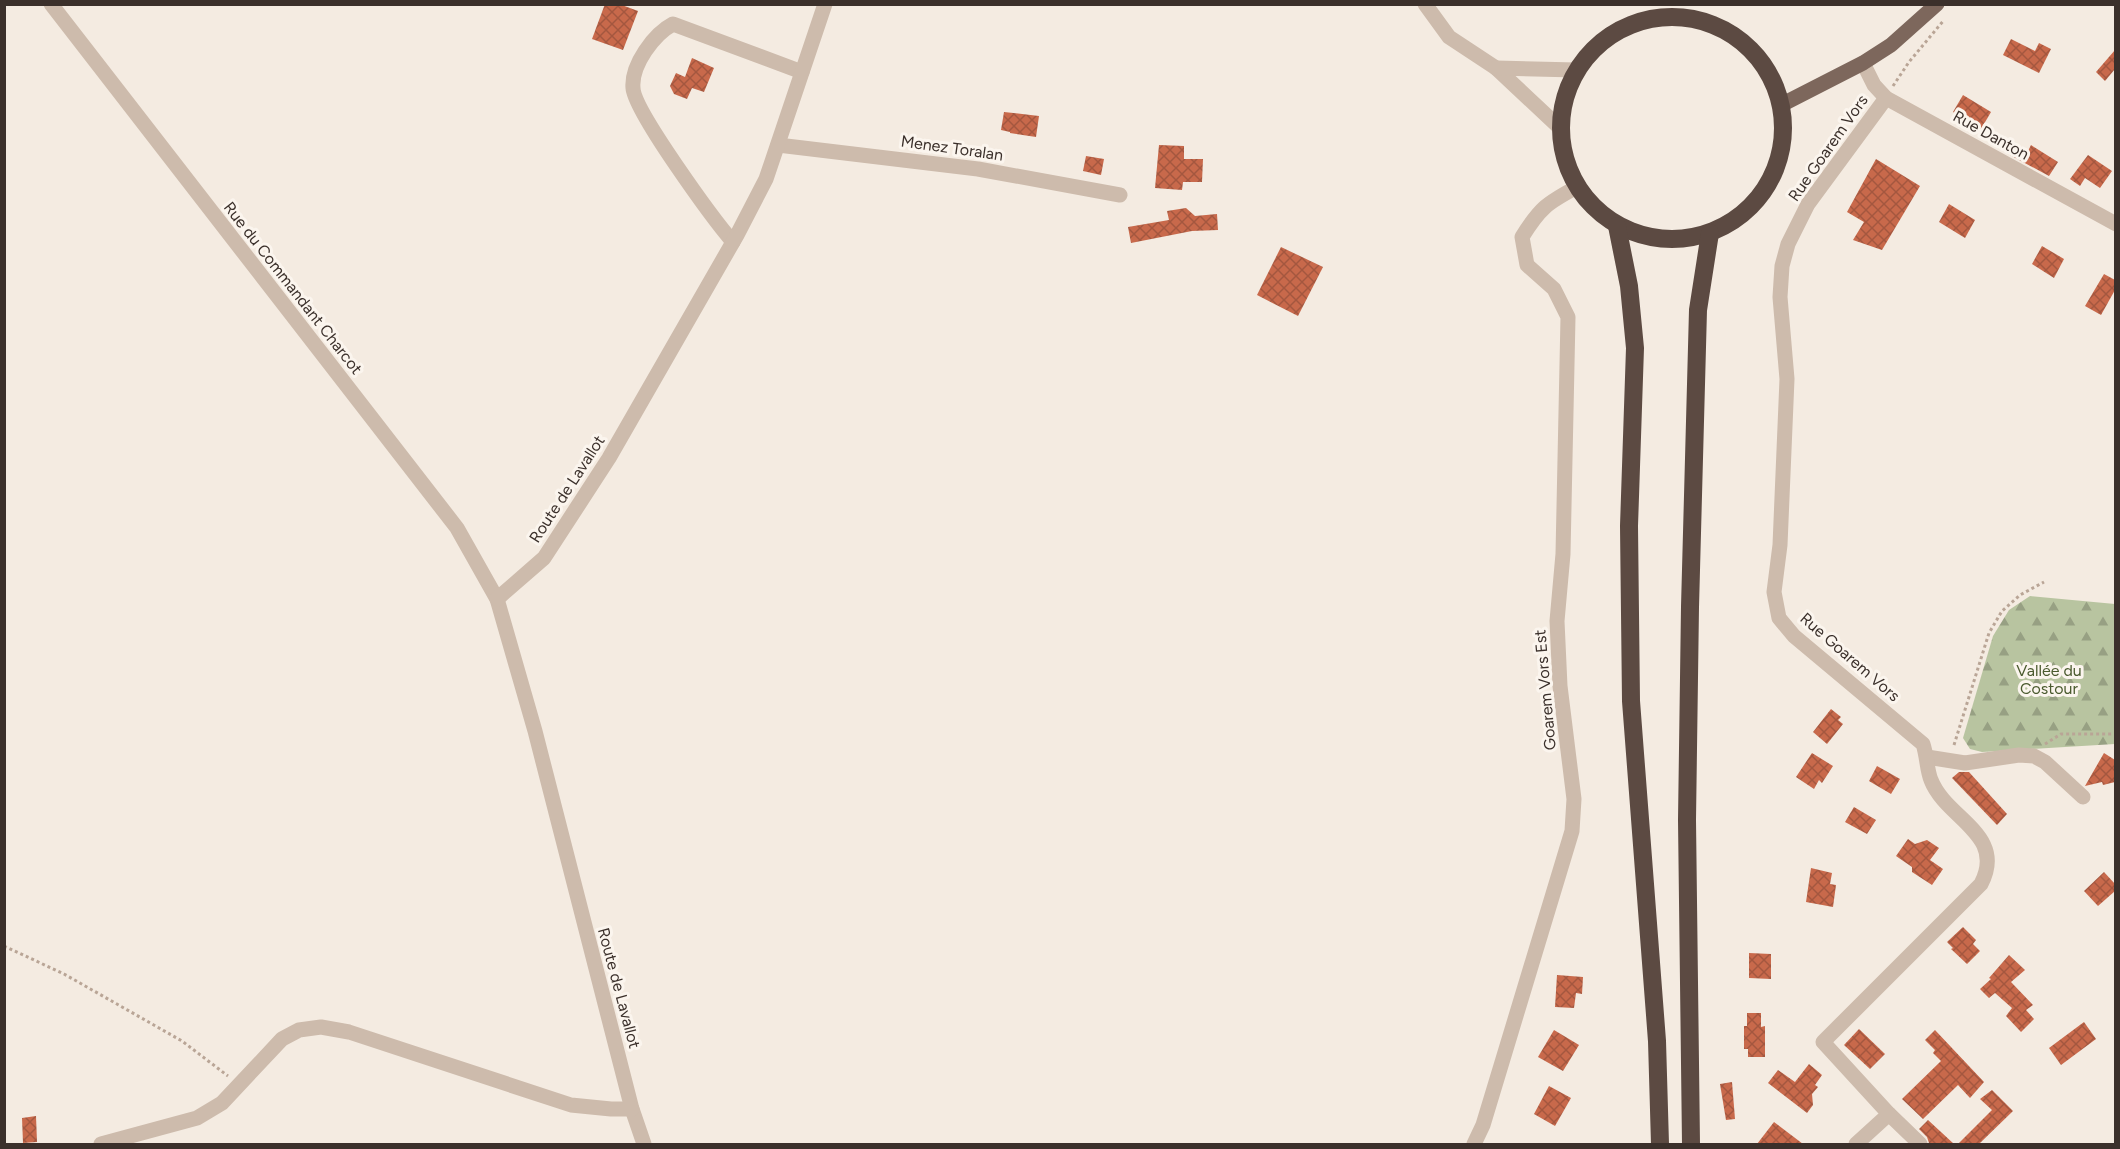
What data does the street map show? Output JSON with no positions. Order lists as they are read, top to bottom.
{
  "streets": {
    "street": [
      "Rue Danton",
      "Menez Toralan",
      "Rue Goarem Vors",
      "Rue du Commandant Charcot",
      "Route de Lavallot",
      "Goarem Vors Est"
    ]
  },
  "crossings": [
    ["Rue Danton", "Rue Goarem Vors"],
    ["Menez Toralan", "Route de Lavallot"],
    ["Rue du Commandant Charcot", "Route de Lavallot"]
  ],
  "parks": ["Vallée du Costour"]
}
